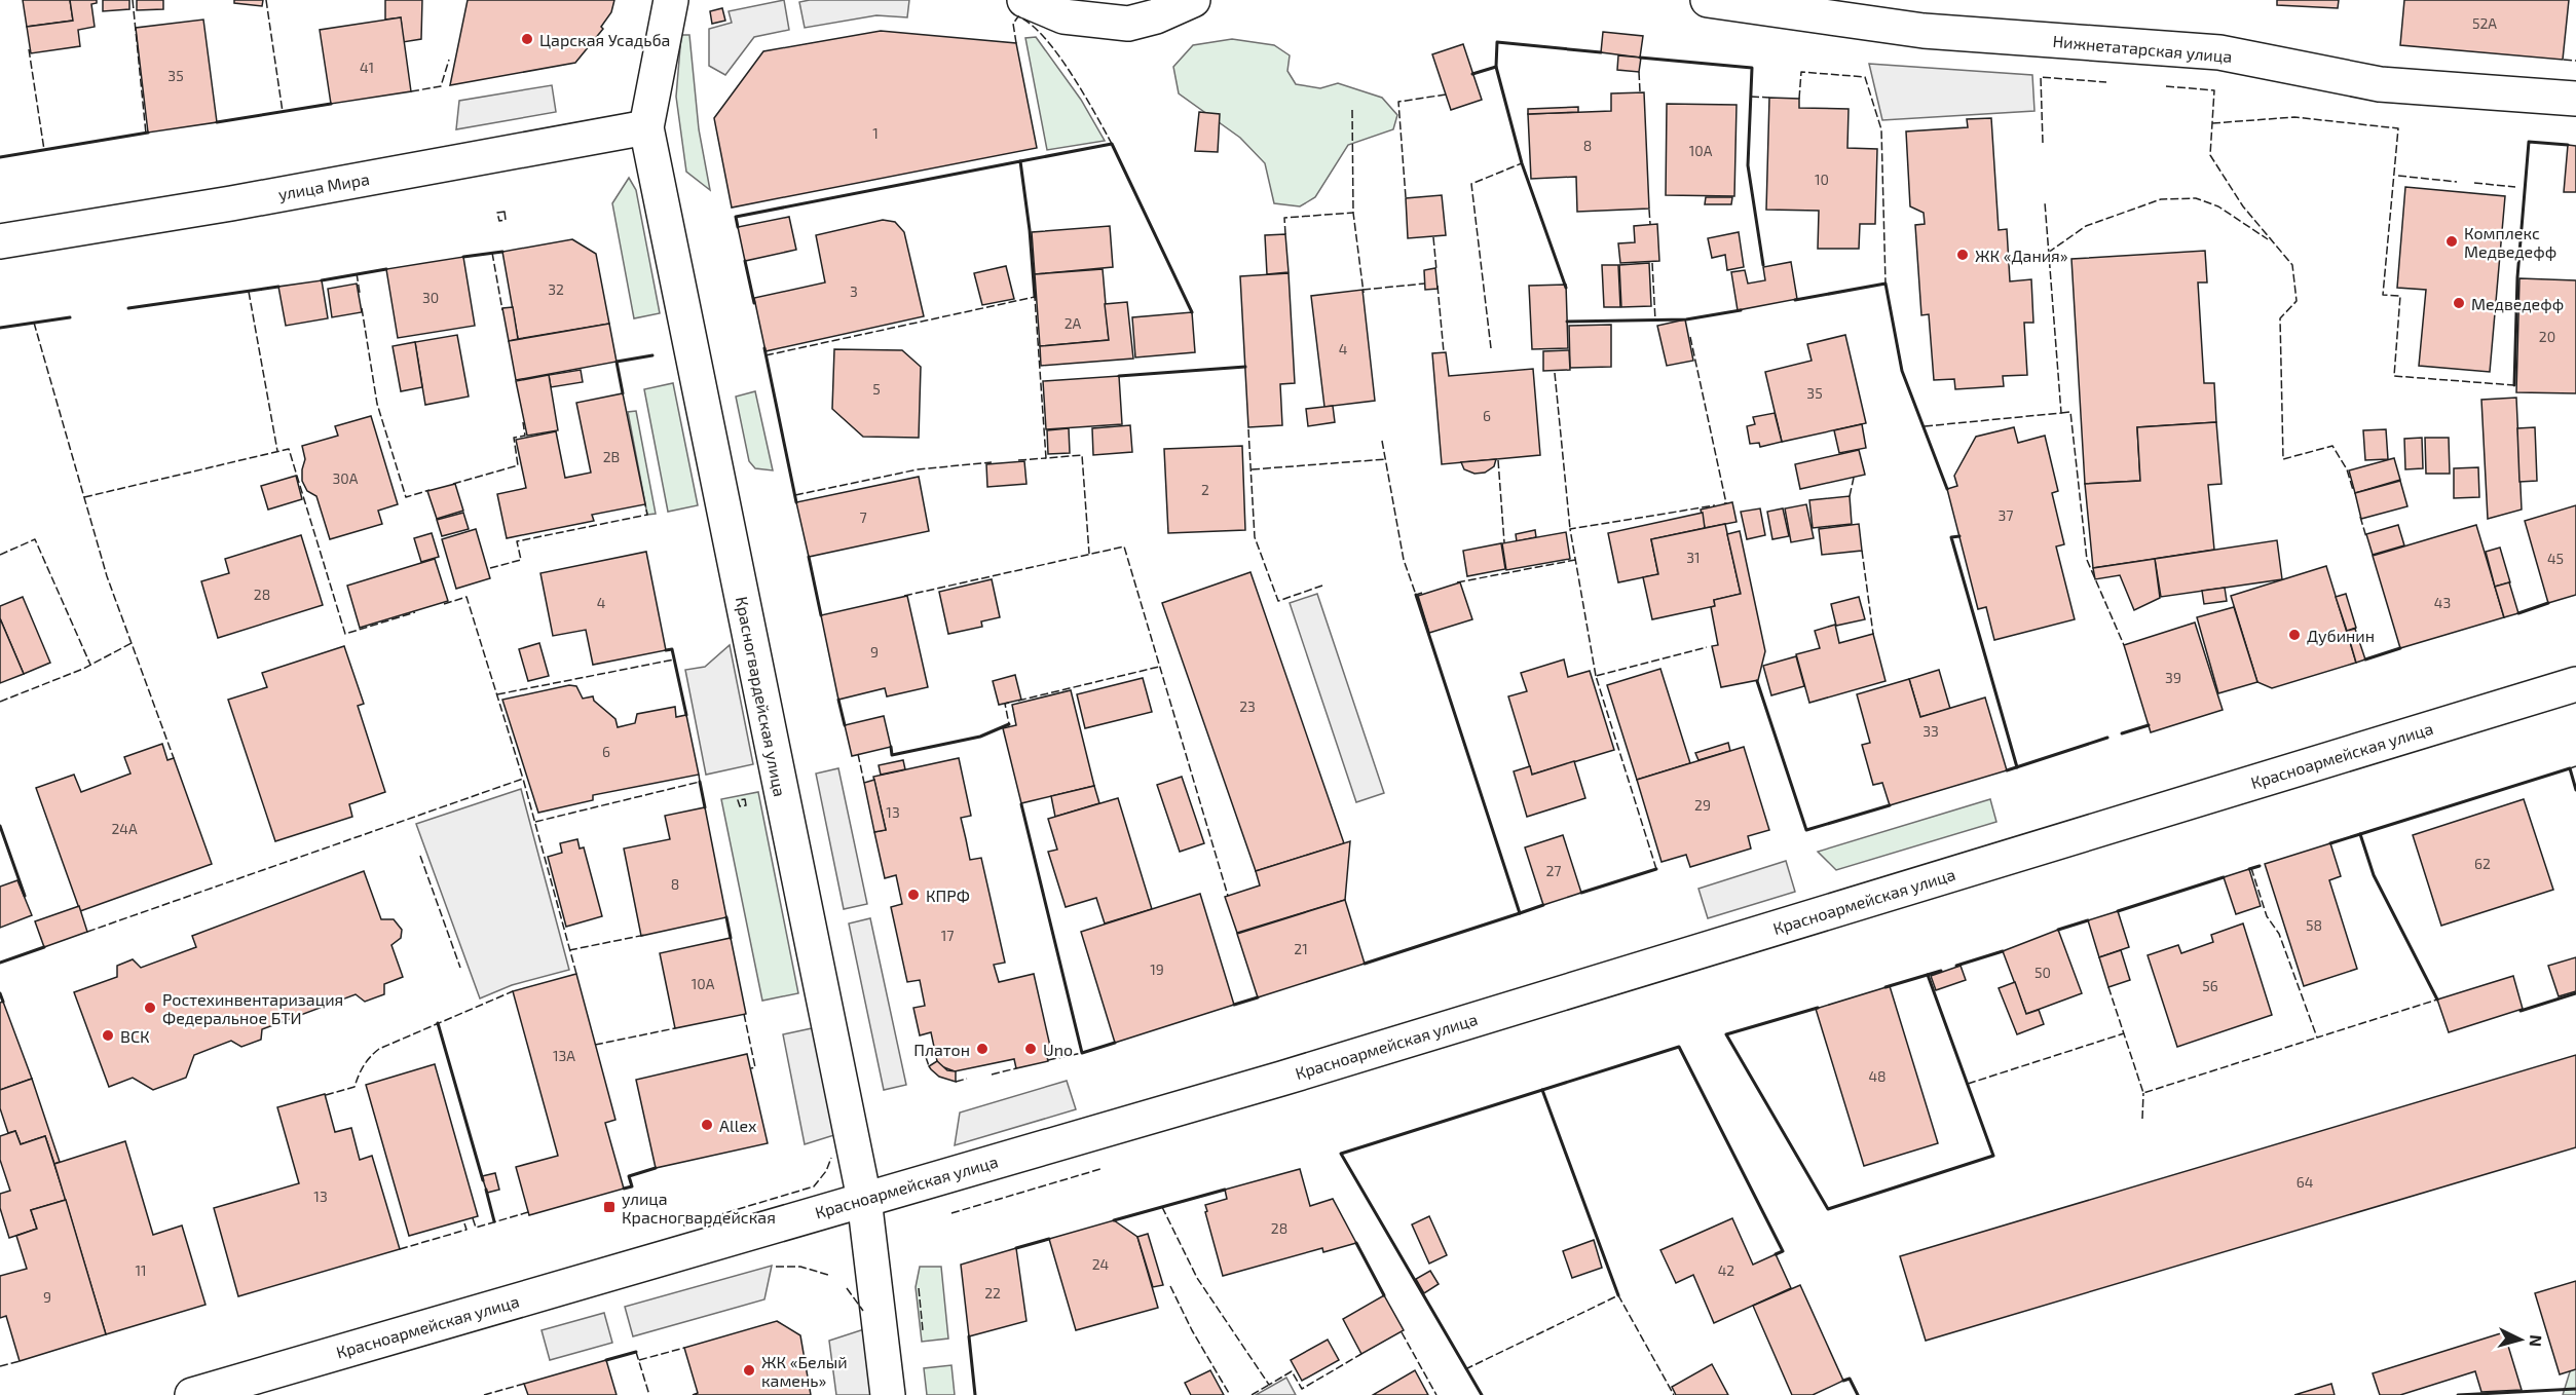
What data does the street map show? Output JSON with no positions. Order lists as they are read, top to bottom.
{
  "streets": {
    "street": [
      "Нижнетатарская улица",
      "улица Мира",
      "Красногвардейская улица",
      "Красноармейская улица"
    ]
  },
  "crossings": [
    ["улица Мира", "Красногвардейская улица"],
    ["Красногвардейская улица", "Красноармейская улица"]
  ],
  "places": {
    "other": [
      "Царская Усадьба",
      "Комплекс Медведефф",
      "ЖК «Дания»",
      "Медведефф",
      "Дубинин",
      "КПРФ",
      "Ростехинвентаризация Федеральное БТИ",
      "ВСК",
      "Платон",
      "Uno",
      "Allex",
      "ЖК «Белый камень»"
    ],
    "transit": ["улица Красногвардейская"]
  },
  "house_numbers": [
    "52А",
    "41",
    "35",
    "1",
    "8",
    "10А",
    "10",
    "32",
    "3",
    "30",
    "2А",
    "20",
    "4",
    "5",
    "35",
    "6",
    "2В",
    "30А",
    "2",
    "37",
    "7",
    "31",
    "45",
    "28",
    "4",
    "43",
    "9",
    "39",
    "23",
    "33",
    "6",
    "29",
    "13",
    "24А",
    "62",
    "27",
    "8",
    "58",
    "17",
    "21",
    "19",
    "50",
    "10А",
    "56",
    "13А",
    "48",
    "64",
    "13",
    "28",
    "24",
    "11",
    "42",
    "22",
    "9"
  ],
  "north": "right"
}
